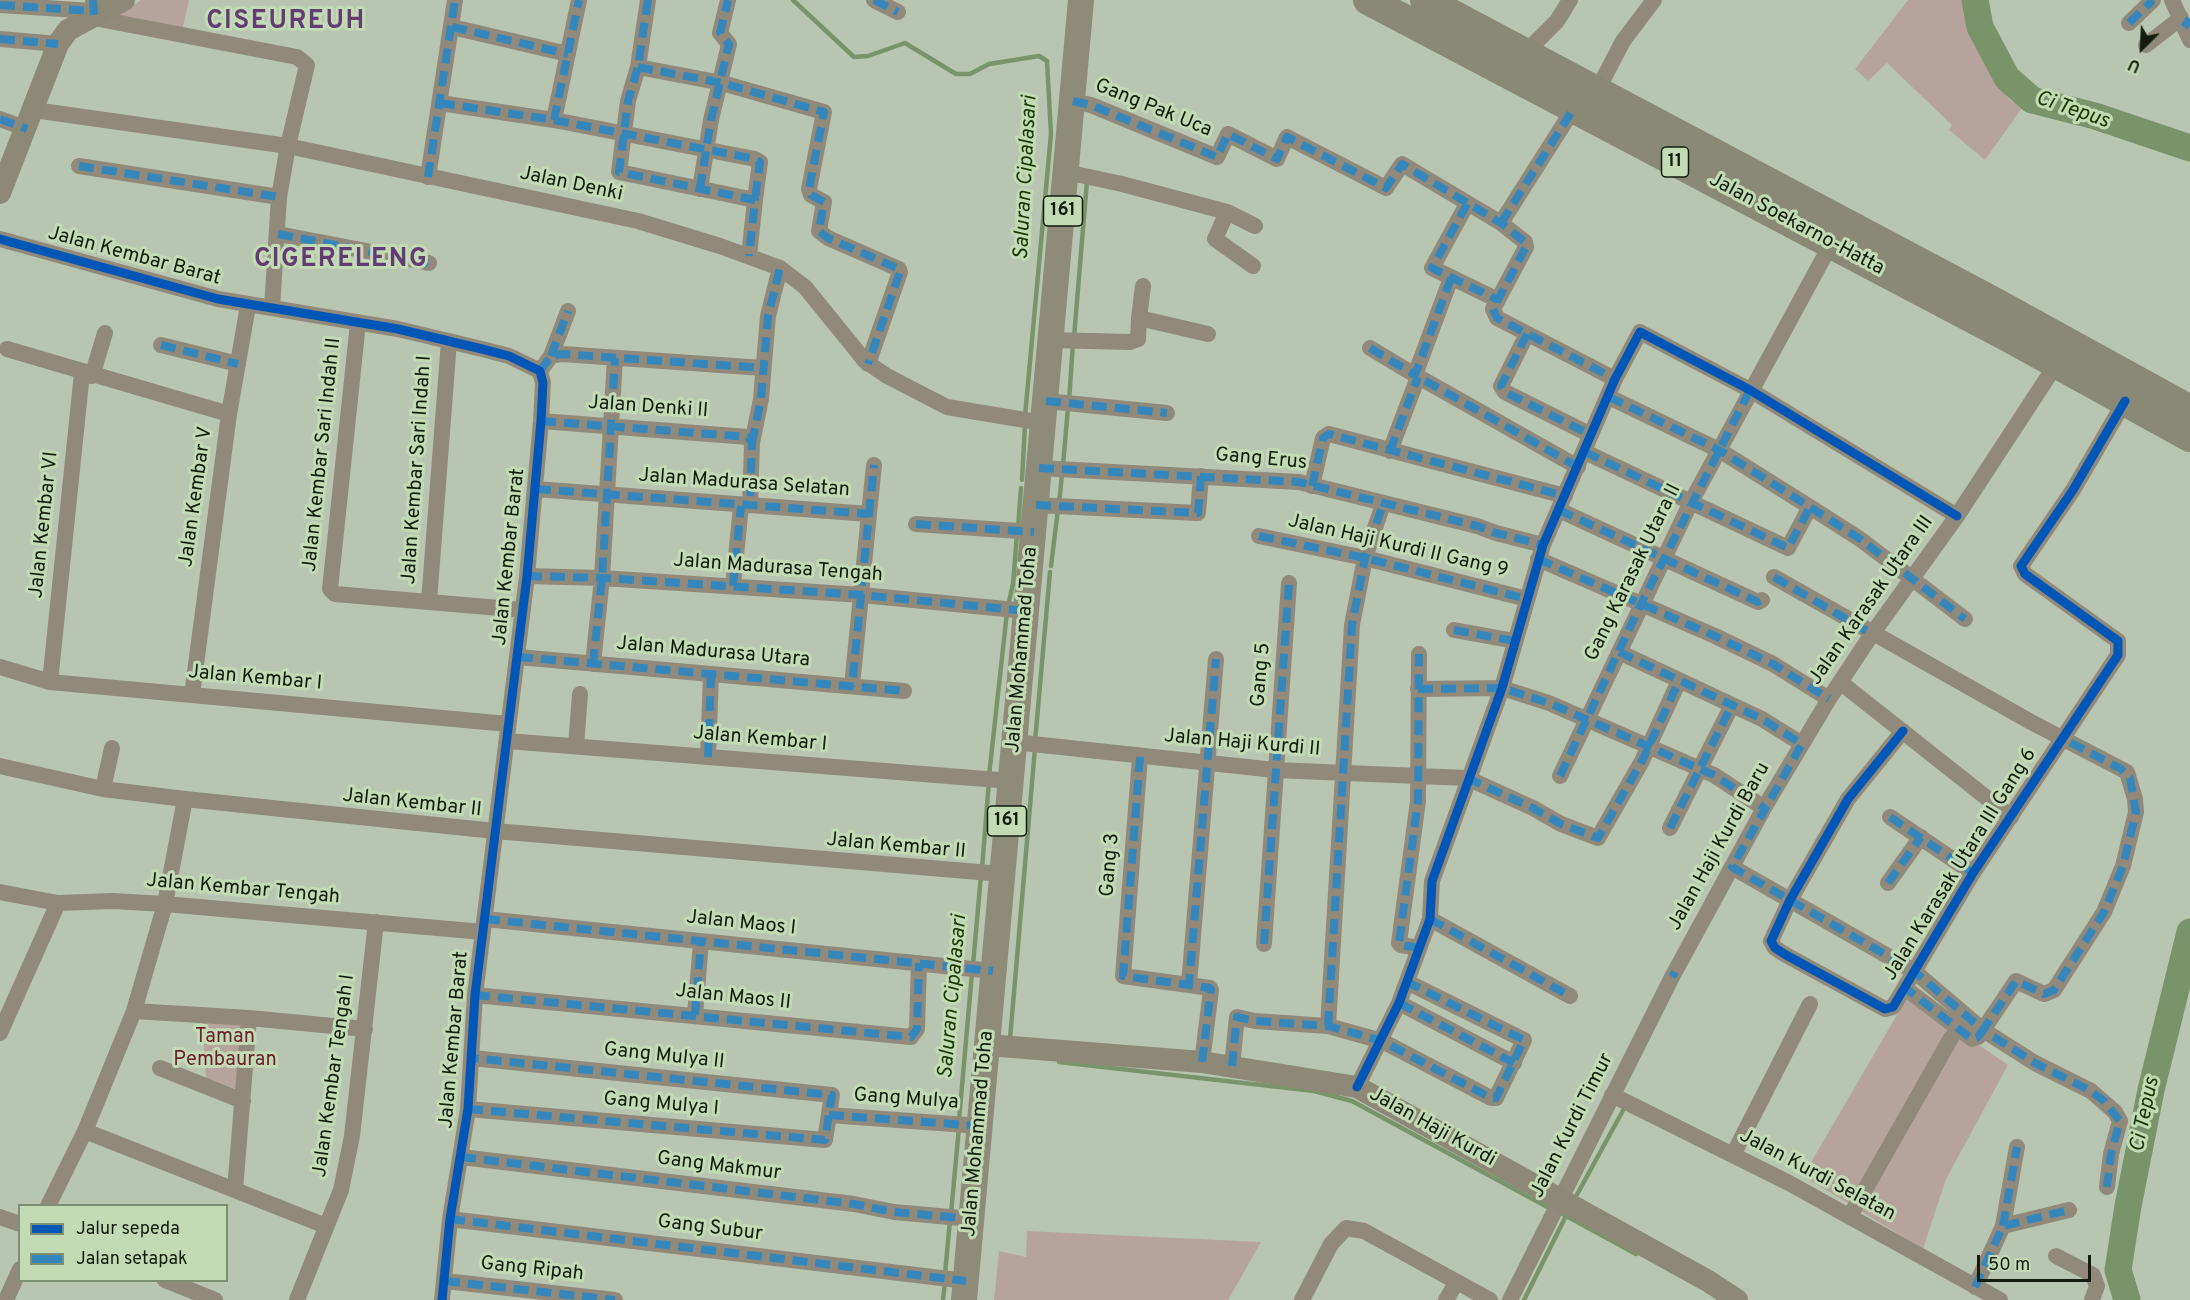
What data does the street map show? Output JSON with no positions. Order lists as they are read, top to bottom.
{
  "streets": {
    "highway": ["11", "Jalan Soekarno-Hatta"],
    "main road": ["161", "Jalan Mohammad Toha"],
    "street": [
      "Gang Pak Uca",
      "Jalan Denki",
      "Jalan Kembar Barat",
      "Jalan Denki II",
      "Jalan Kembar Sari Indah II",
      "Gang Erus",
      "Jalan Kembar Sari Indah I",
      "Jalan Madurasa Selatan",
      "Jalan Kembar V",
      "Jalan Kembar VI",
      "Jalan Haji Kurdi II Gang 9",
      "Jalan Madurasa Tengah",
      "Gang Karasak Utara II",
      "Jalan Karasak Utara III",
      "Jalan Madurasa Utara",
      "Gang 5",
      "Jalan Kembar I",
      "Jalan Haji Kurdi II",
      "Jalan Kembar II",
      "Jalan Haji Kurdi Baru",
      "Gang 3",
      "Jalan Karasak Utara III Gang 6",
      "Jalan Kembar Tengah",
      "Jalan Maos I",
      "Jalan Maos II",
      "Gang Mulya II",
      "Jalan Kembar Tengah I",
      "Gang Mulya",
      "Gang Mulya I",
      "Jalan Kurdi Timur",
      "Jalan Haji Kurdi",
      "Gang Makmur",
      "Jalan Kurdi Selatan",
      "Gang Subur",
      "Gang Ripah"
    ]
  },
  "crossings": [
    ["Gang Pak Uca", "Jalan Mohammad Toha"],
    ["Jalan Denki", "Jalan Mohammad Toha"],
    ["Jalan Soekarno-Hatta", "Gang Karasak Utara II"],
    ["Jalan Soekarno-Hatta", "Jalan Karasak Utara III"],
    ["Jalan Soekarno-Hatta", "Jalan Karasak Utara III Gang 6"],
    ["Jalan Kembar Barat", "Jalan Denki II"],
    ["Jalan Kembar Barat", "Jalan Kembar Sari Indah II"],
    ["Jalan Kembar Barat", "Jalan Kembar Sari Indah I"],
    ["Jalan Kembar Barat", "Jalan Madurasa Selatan"],
    ["Jalan Kembar Barat", "Jalan Kembar V"],
    ["Jalan Kembar Barat", "Jalan Madurasa Tengah"],
    ["Jalan Kembar Barat", "Jalan Madurasa Utara"],
    ["Jalan Kembar Barat", "Jalan Kembar I"],
    ["Jalan Kembar Barat", "Jalan Kembar II"],
    ["Jalan Kembar Barat", "Jalan Kembar Tengah"],
    ["Jalan Kembar Barat", "Jalan Maos I"],
    ["Jalan Kembar Barat", "Jalan Maos II"],
    ["Jalan Kembar Barat", "Gang Mulya II"],
    ["Jalan Kembar Barat", "Gang Mulya I"],
    ["Jalan Kembar Barat", "Gang Makmur"],
    ["Jalan Kembar Barat", "Gang Subur"],
    ["Jalan Kembar Barat", "Gang Ripah"],
    ["Jalan Kembar Sari Indah II", "Jalan Kembar Sari Indah I"],
    ["Gang Erus", "Gang Karasak Utara II"],
    ["Gang Erus", "Jalan Karasak Utara III"],
    ["Gang Erus", "Jalan Mohammad Toha"],
    ["Jalan Madurasa Selatan", "Jalan Madurasa Tengah"],
    ["Jalan Madurasa Selatan", "Jalan Madurasa Utara"],
    ["Jalan Kembar V", "Jalan Kembar I"],
    ["Jalan Kembar VI", "Jalan Kembar I"],
    ["Jalan Madurasa Tengah", "Jalan Mohammad Toha"],
    ["Jalan Karasak Utara III", "Jalan Haji Kurdi Baru"],
    ["Jalan Karasak Utara III", "Jalan Karasak Utara III Gang 6"],
    ["Jalan Mohammad Toha", "Jalan Kembar I"],
    ["Jalan Mohammad Toha", "Jalan Haji Kurdi II"],
    ["Jalan Mohammad Toha", "Jalan Kembar II"],
    ["Jalan Mohammad Toha", "Jalan Maos I"],
    ["Jalan Mohammad Toha", "Gang Mulya"],
    ["Jalan Mohammad Toha", "Jalan Haji Kurdi"],
    ["Jalan Mohammad Toha", "Gang Makmur"],
    ["Jalan Mohammad Toha", "Gang Subur"],
    ["Gang 5", "Jalan Haji Kurdi II"],
    ["Jalan Haji Kurdi II", "Gang 3"],
    ["Jalan Haji Kurdi Baru", "Jalan Kurdi Timur"],
    ["Jalan Kembar Tengah", "Jalan Maos I"],
    ["Jalan Kembar Tengah", "Jalan Kembar Tengah I"],
    ["Jalan Maos I", "Jalan Maos II"],
    ["Gang Mulya II", "Gang Mulya"],
    ["Gang Mulya II", "Gang Mulya I"],
    ["Gang Mulya", "Gang Mulya I"],
    ["Jalan Kurdi Timur", "Jalan Haji Kurdi"],
    ["Jalan Kurdi Timur", "Jalan Kurdi Selatan"]
  ],
  "districts": ["CISEUREUH", "CIGERELENG"],
  "water": ["Ci Tepus", "Saluran Cipalasari"],
  "parks": ["Taman Pembauran"],
  "legend": ["Jalur sepeda", "Jalan setapak"],
  "scale_bar": "50 m",
  "north": "bottom left"
}
